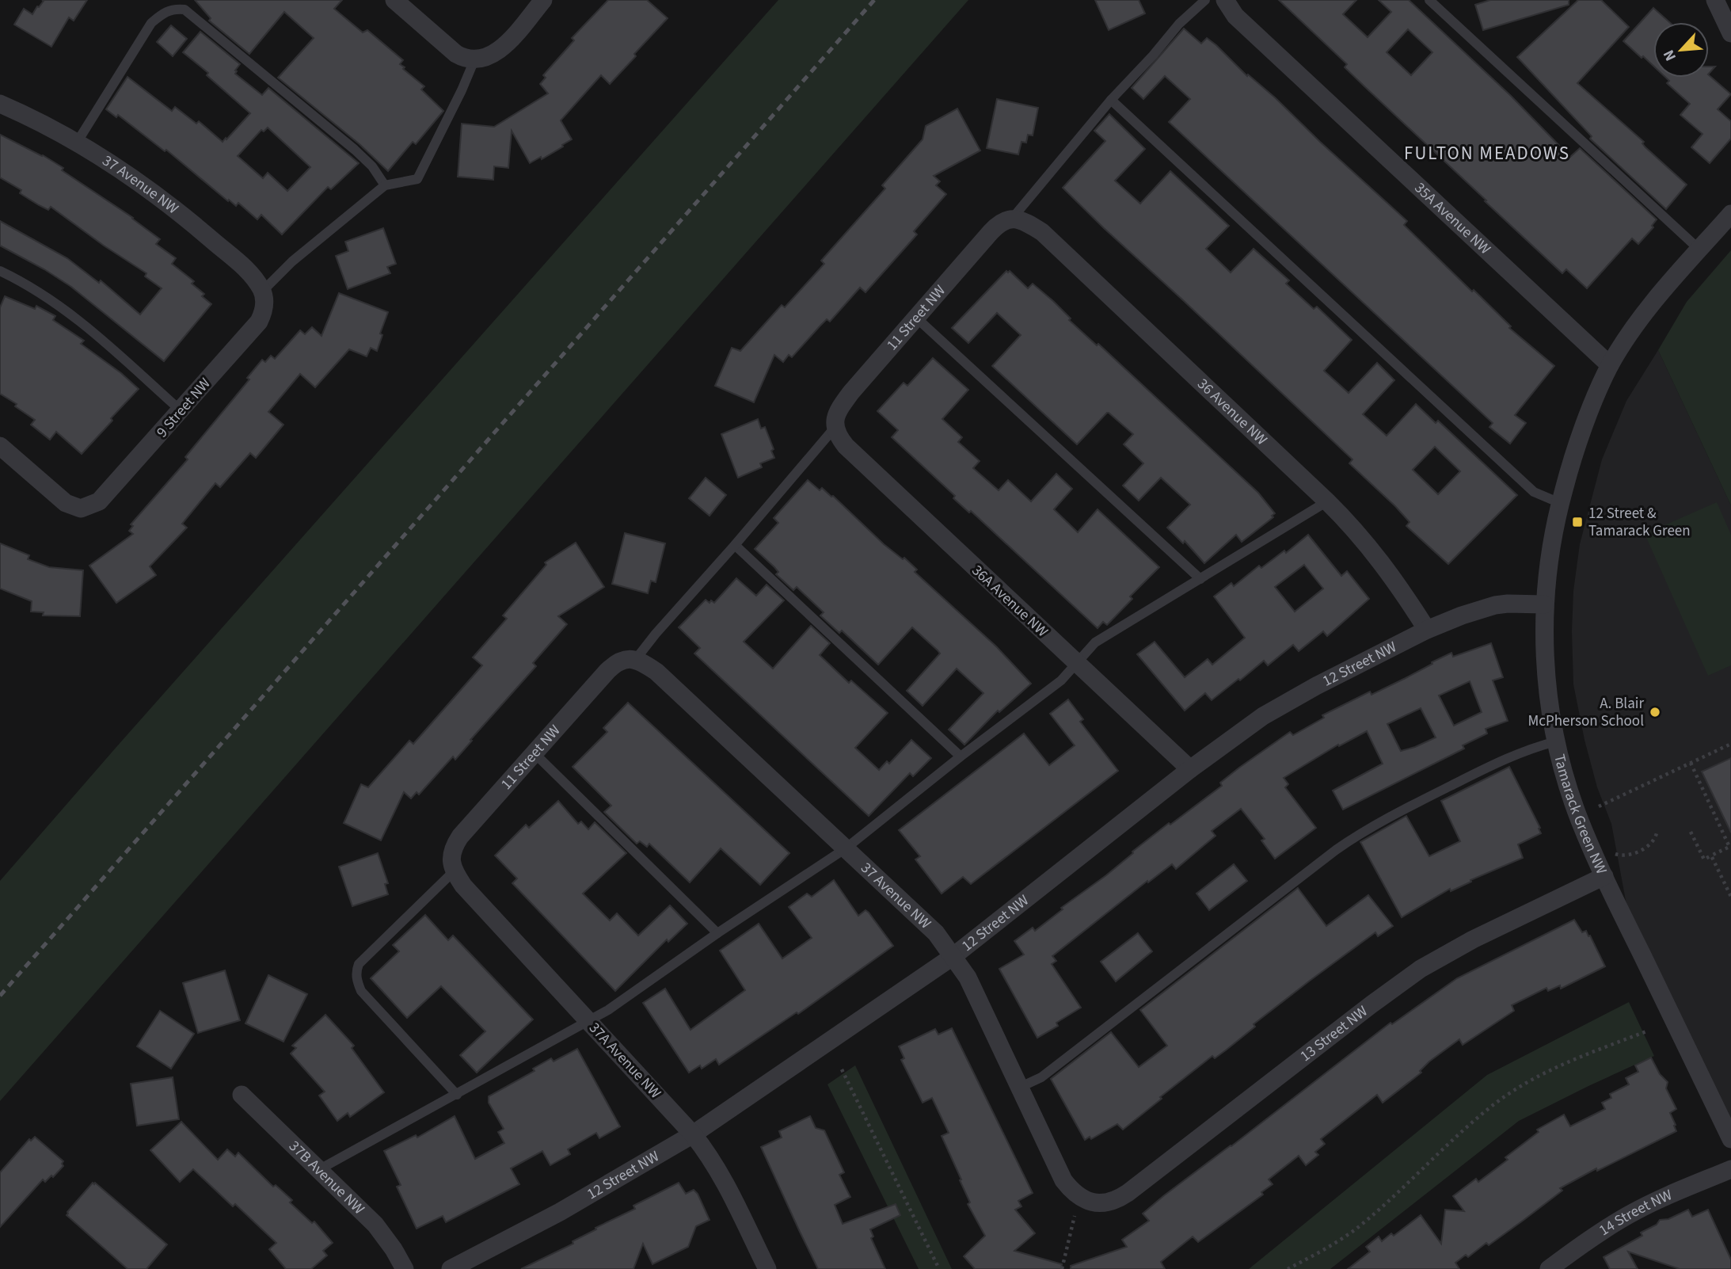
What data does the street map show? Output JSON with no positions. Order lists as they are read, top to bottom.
{
  "streets": {
    "street": [
      "37 Avenue NW",
      "35A Avenue NW",
      "11 Street NW",
      "9 Street NW",
      "36 Avenue NW",
      "36A Avenue NW",
      "12 Street NW",
      "Tamarack Green NW",
      "13 Street NW",
      "37A Avenue NW",
      "37B Avenue NW",
      "14 Street NW"
    ]
  },
  "crossings": [
    ["37 Avenue NW", "11 Street NW"],
    ["37 Avenue NW", "9 Street NW"],
    ["37 Avenue NW", "12 Street NW"],
    ["37 Avenue NW", "13 Street NW"],
    ["35A Avenue NW", "Tamarack Green NW"],
    ["11 Street NW", "36 Avenue NW"],
    ["11 Street NW", "36A Avenue NW"],
    ["11 Street NW", "37A Avenue NW"],
    ["36 Avenue NW", "12 Street NW"],
    ["36A Avenue NW", "12 Street NW"],
    ["12 Street NW", "Tamarack Green NW"],
    ["12 Street NW", "37A Avenue NW"],
    ["Tamarack Green NW", "13 Street NW"]
  ],
  "districts": ["FULTON MEADOWS"],
  "places": {
    "transit": ["12 Street & Tamarack Green"],
    "other": ["A. Blair McPherson School"]
  },
  "north": "bottom left"
}
